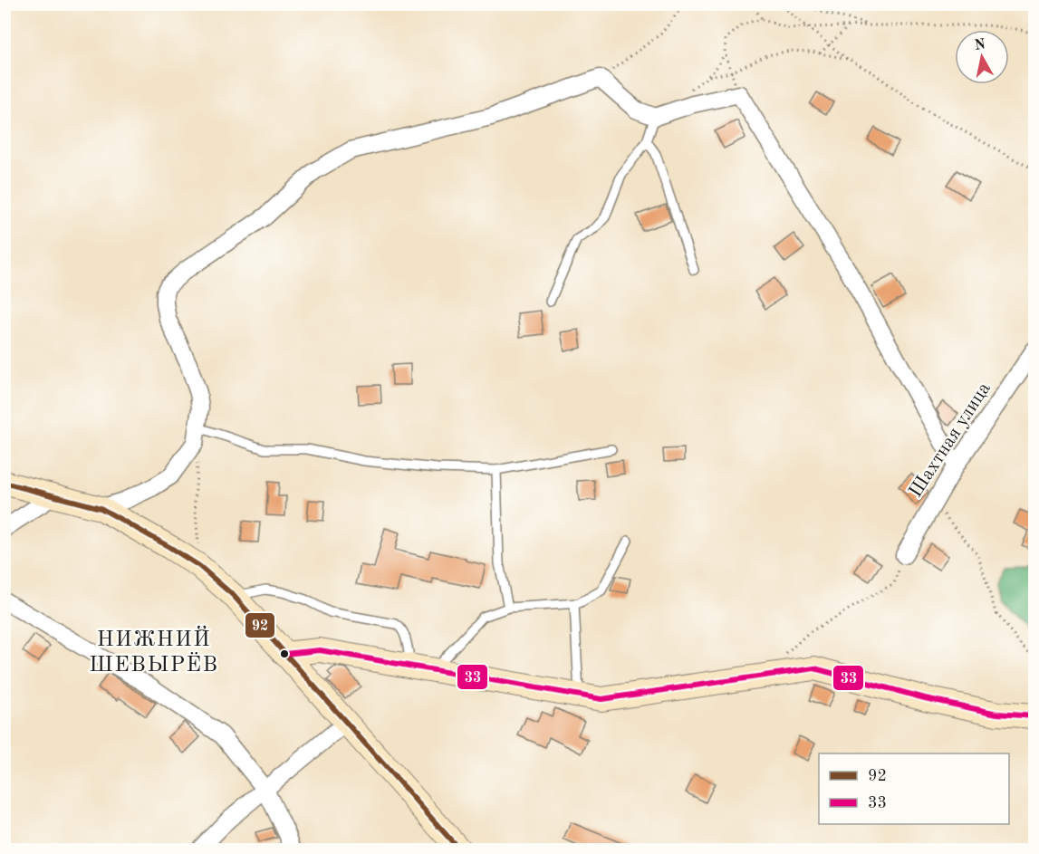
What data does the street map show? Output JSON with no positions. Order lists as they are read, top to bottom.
{
  "streets": {
    "street": ["Шахтная улица"]
  },
  "districts": ["НИЖНИЙ ШЕВЫРЁВ"],
  "lines": ["transit line 92", "transit line 33"],
  "legend": ["92", "33"],
  "north": "top"
}
